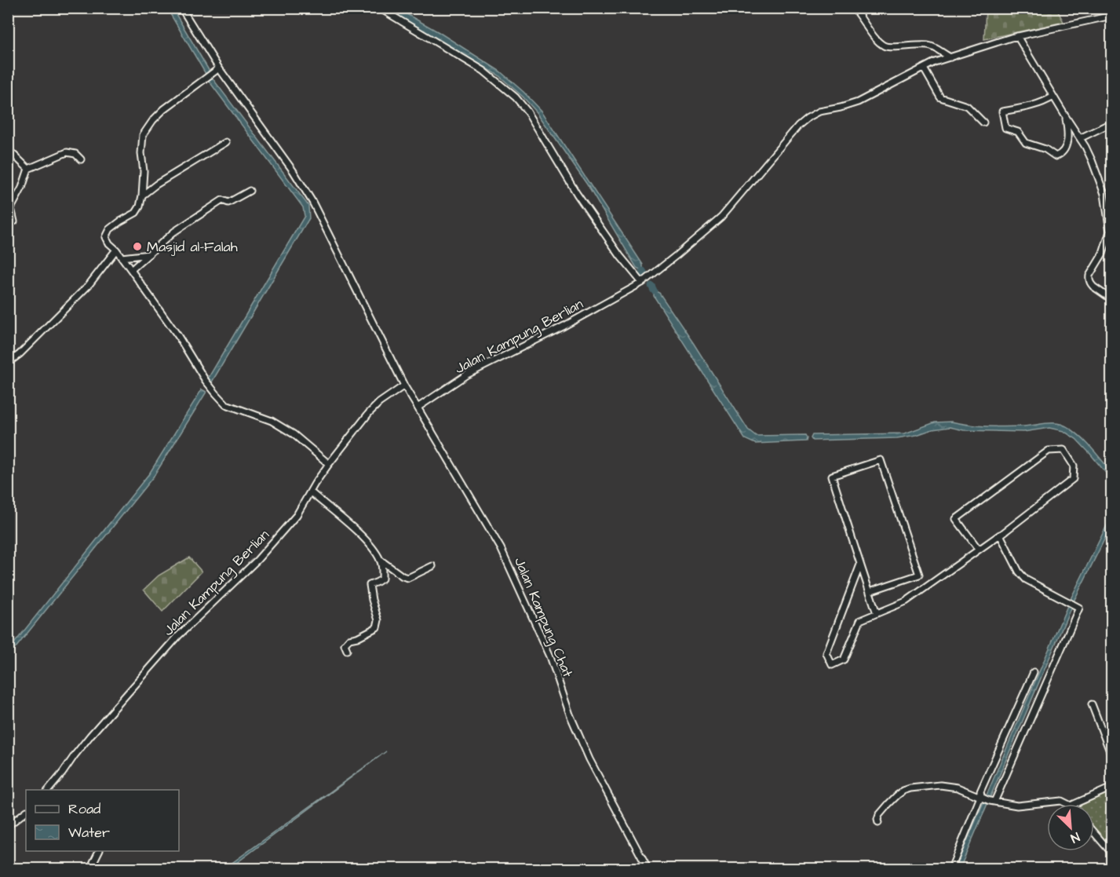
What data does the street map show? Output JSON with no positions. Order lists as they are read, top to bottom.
{
  "streets": {
    "street": ["Jalan Kampung Berlian", "Jalan Kampung Chat"]
  },
  "crossings": [
    ["Jalan Kampung Berlian", "Jalan Kampung Chat"]
  ],
  "places": ["Masjid al-Falah"],
  "legend": ["Road", "Water"],
  "north": "bottom right"
}
